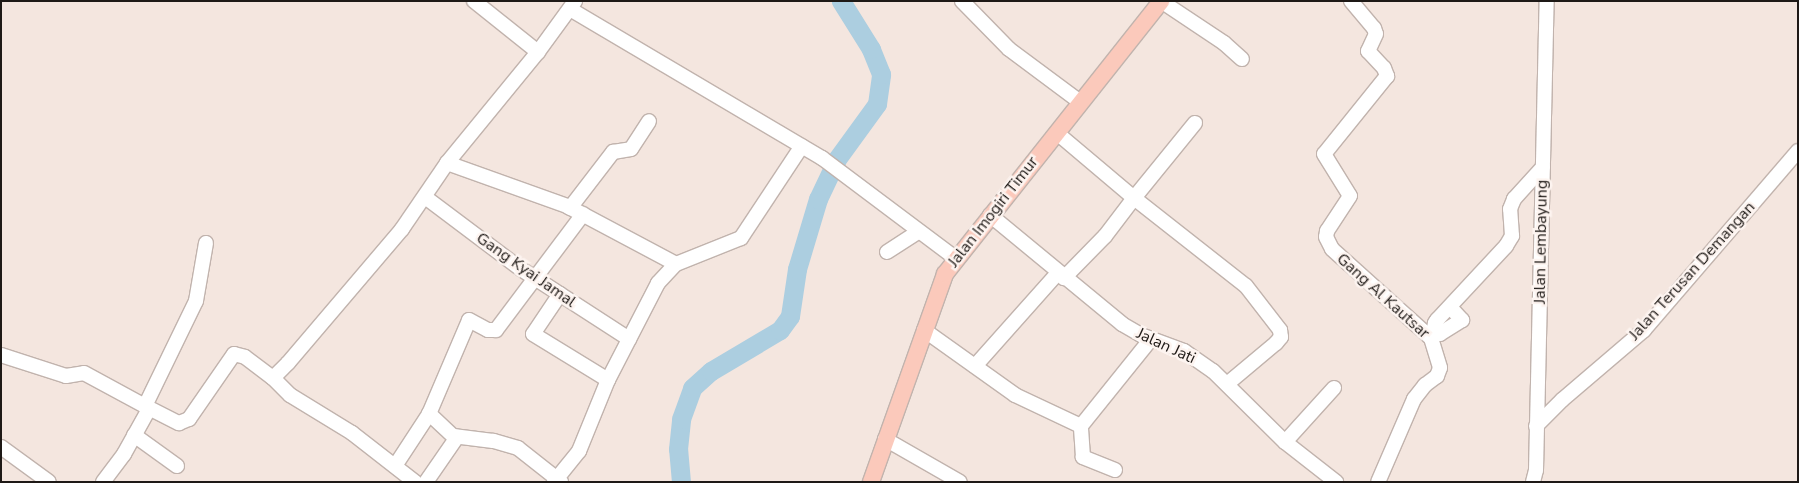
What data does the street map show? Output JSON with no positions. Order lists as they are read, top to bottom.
{
  "streets": {
    "main road": ["Jalan Imogiri Timur"],
    "street": [
      "Jalan Lembayung",
      "Gang Kyai Jamal",
      "Jalan Terusan Demangan",
      "Gang Al Kautsar",
      "Jalan Jati"
    ]
  },
  "crossings": [
    ["Jalan Imogiri Timur", "Jalan Jati"],
    ["Jalan Lembayung", "Jalan Terusan Demangan"]
  ]
}
